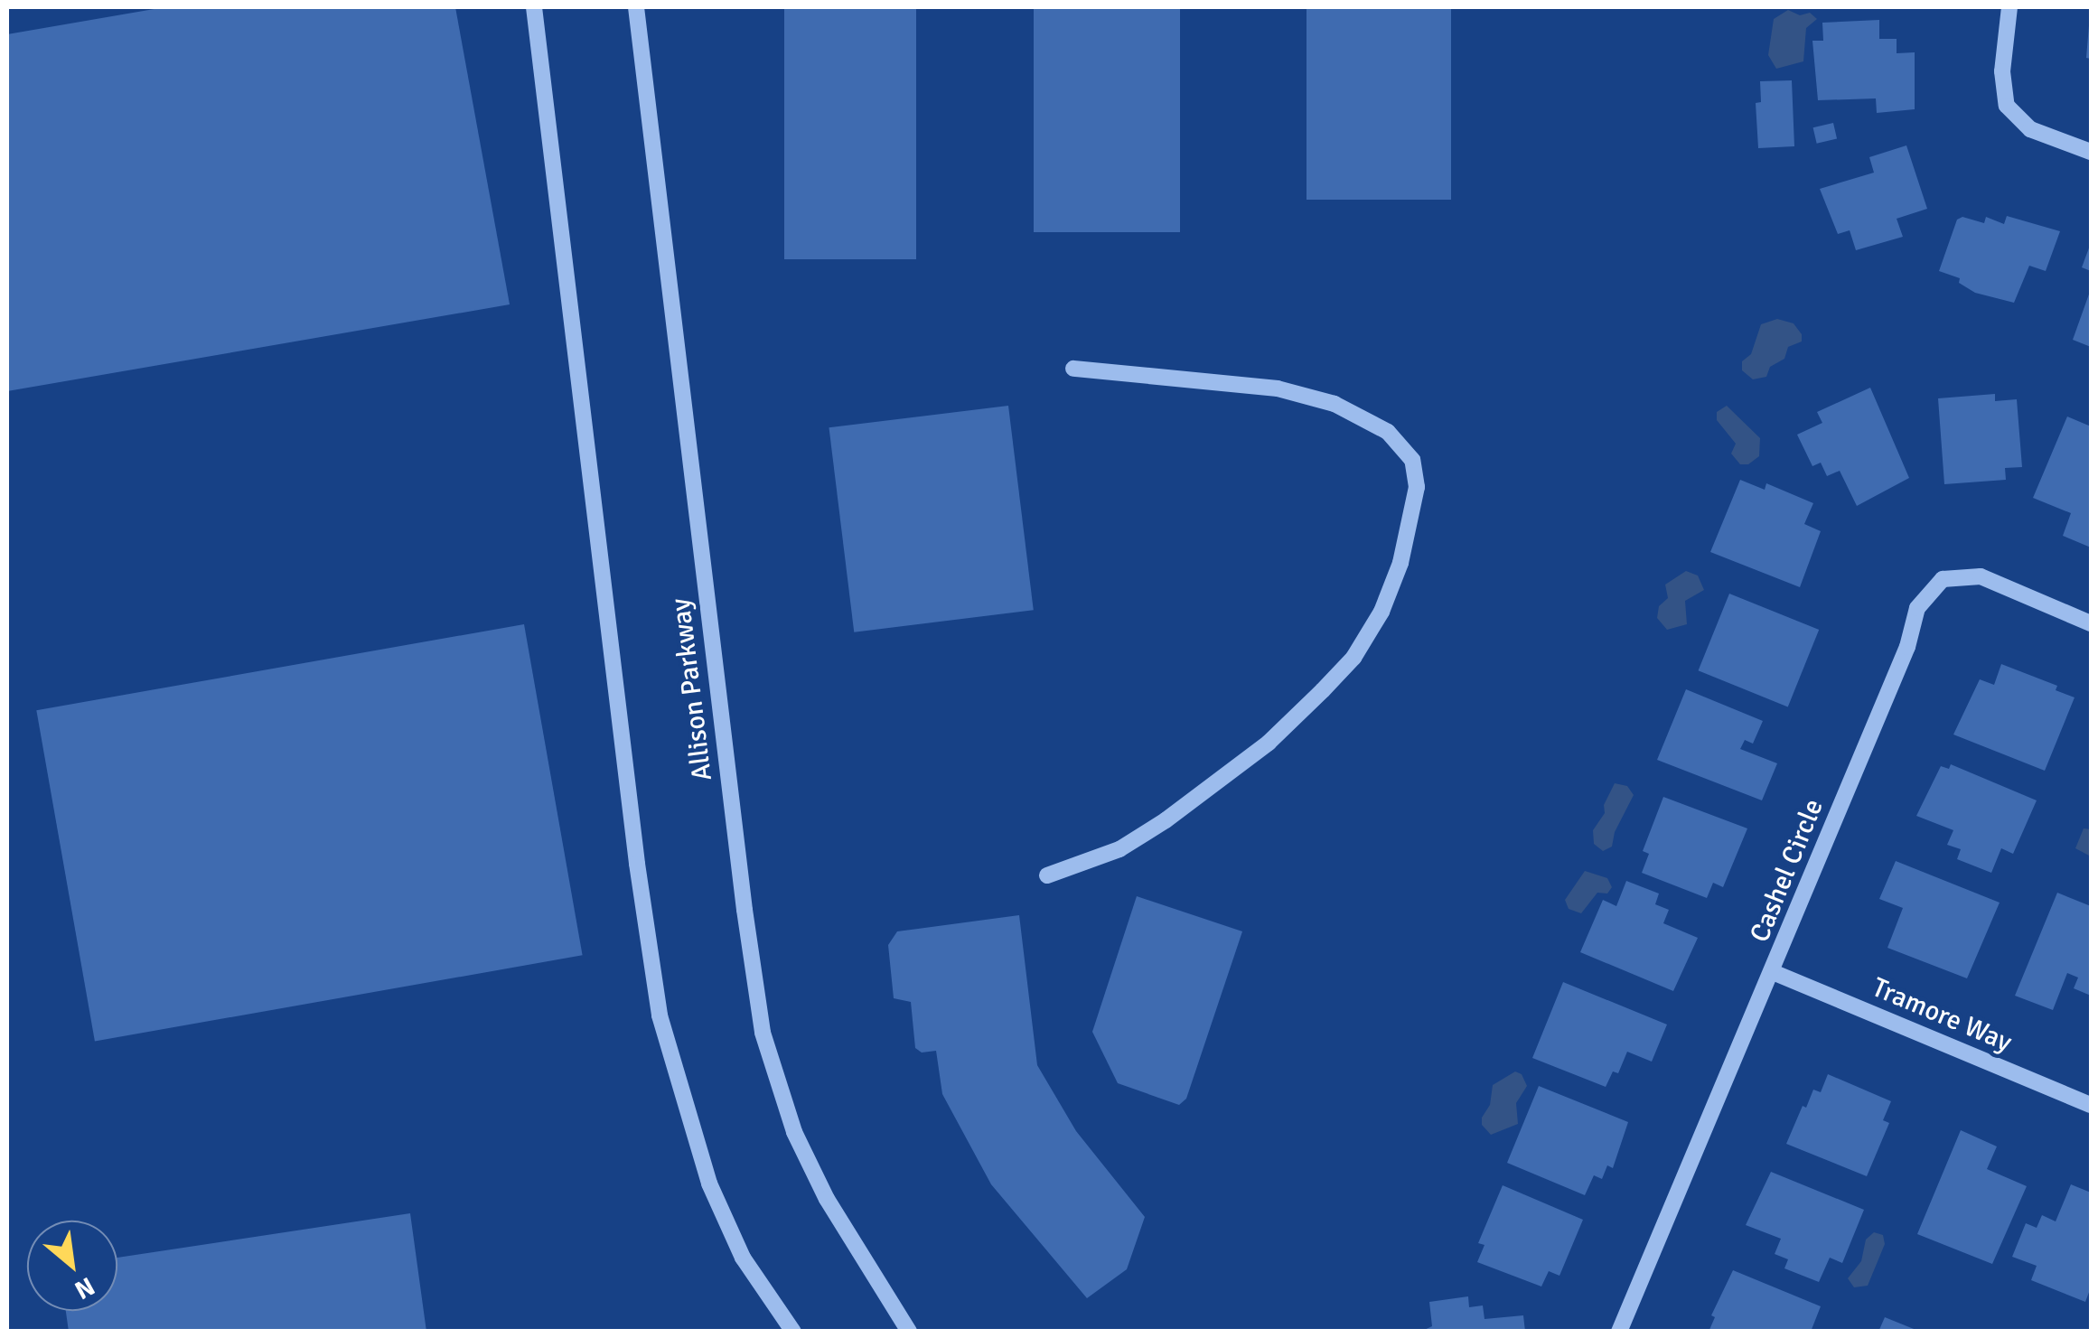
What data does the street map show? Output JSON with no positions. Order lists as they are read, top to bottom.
{
  "streets": {
    "street": ["Allison Parkway", "Cashel Circle", "Tramore Way"]
  },
  "crossings": [
    ["Cashel Circle", "Tramore Way"]
  ],
  "north": "bottom right"
}
